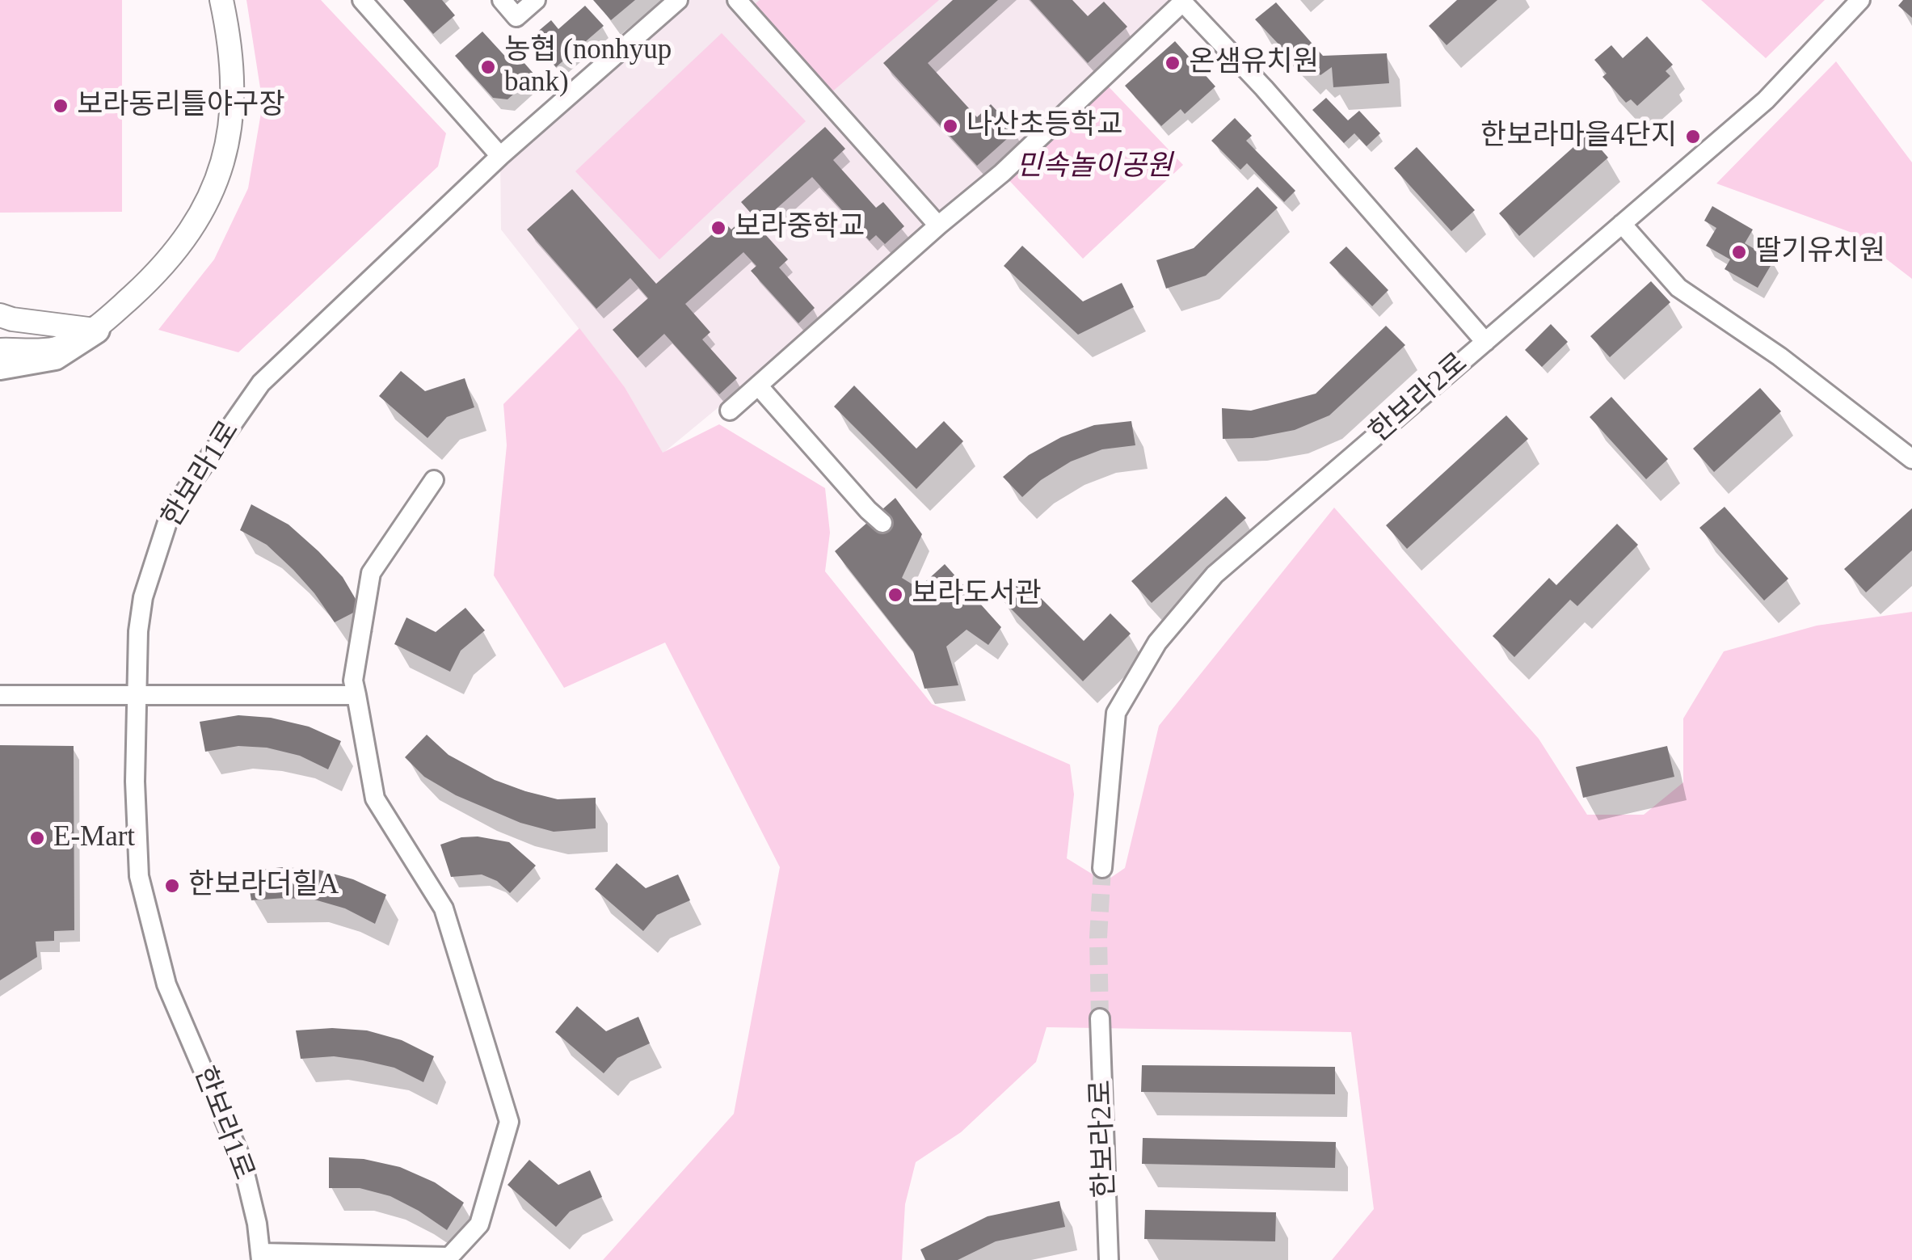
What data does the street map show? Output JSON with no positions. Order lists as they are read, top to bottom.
{
  "streets": {
    "street": ["한보라2로", "한보라1로"]
  },
  "parks": ["민속놀이공원"],
  "places": [
    "온샘유치원",
    "농협 (nonhyup bank)",
    "보라동리틀야구장",
    "나산초등학교",
    "한보라마을4단지",
    "보라중학교",
    "딸기유치원",
    "보라도서관",
    "E-Mart",
    "한보라더힐A"
  ]
}
